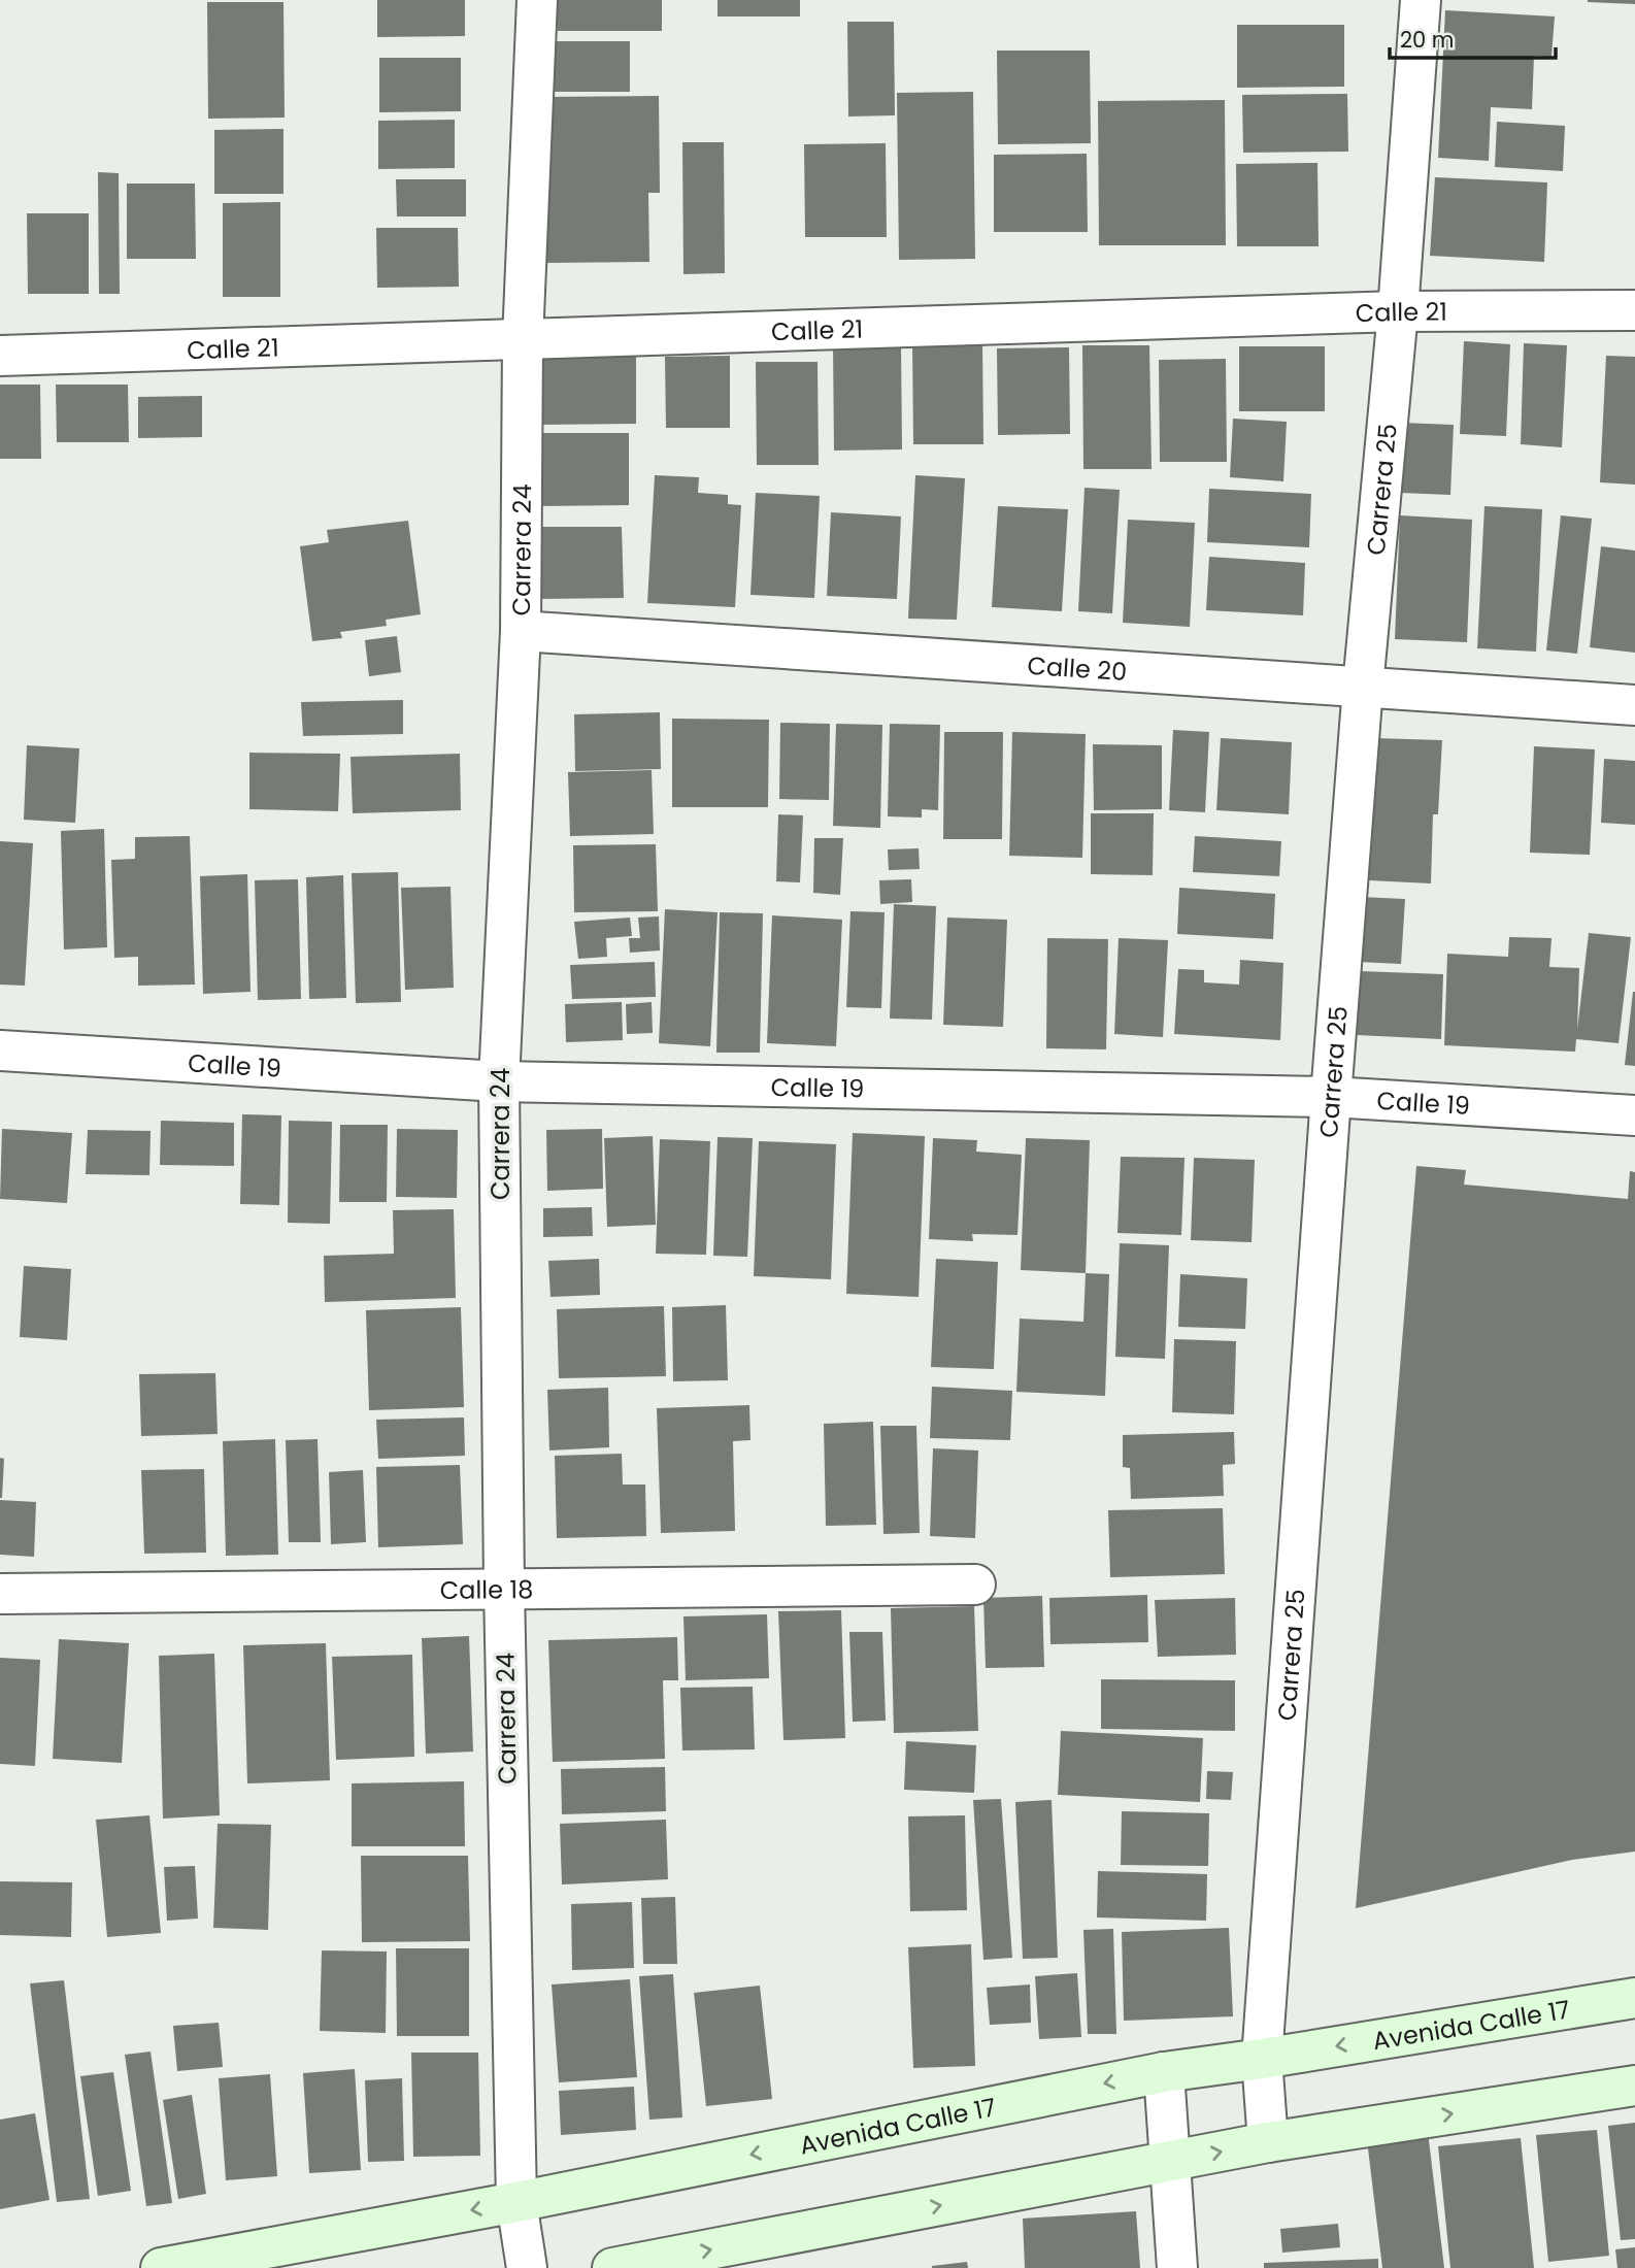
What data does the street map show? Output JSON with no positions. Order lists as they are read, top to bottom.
{
  "streets": {
    "main road": ["Avenida Calle 17"],
    "street": [
      "Calle 21",
      "Carrera 25",
      "Carrera 24",
      "Calle 20",
      "Calle 19",
      "Calle 18"
    ]
  },
  "crossings": [
    ["Calle 21", "Carrera 25"],
    ["Calle 21", "Carrera 24"],
    ["Carrera 25", "Calle 20"],
    ["Carrera 25", "Calle 19"],
    ["Carrera 25", "Avenida Calle 17"],
    ["Carrera 24", "Calle 20"],
    ["Carrera 24", "Calle 19"],
    ["Carrera 24", "Calle 18"],
    ["Carrera 24", "Avenida Calle 17"]
  ],
  "scale_bar": "20 m"
}
